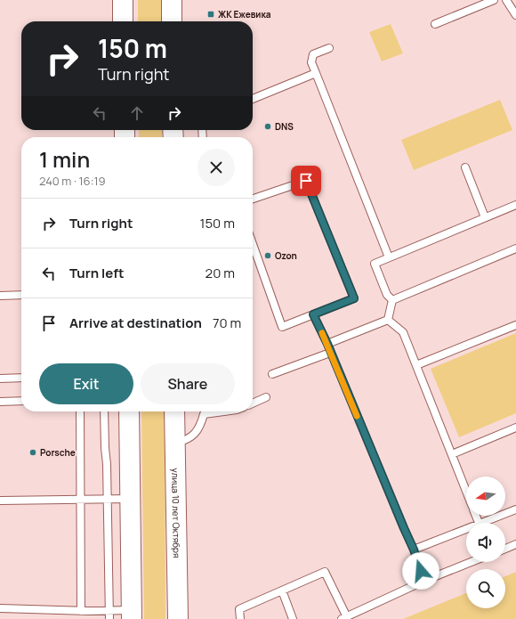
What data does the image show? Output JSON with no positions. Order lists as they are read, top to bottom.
{
  "streets": {
    "main road": ["улица 10 лет Октября"]
  },
  "places": {
    "transit": ["ЖК Ежевика"],
    "other": ["DNS", "Ozon", "Porsche"]
  },
  "north": "left",
  "page": {
    "turn": ["150 m", "Turn right"],
    "heading": ["1 min", "240 m · 16:19"],
    "list": [
      {
        "name": "Turn right",
        "value": "150 m"
      },
      {
        "name": "Turn left",
        "value": "20 m"
      },
      {
        "name": "Arrive at destination",
        "value": "70 m"
      }
    ],
    "buttons": ["Exit", "Share"]
  }
}
